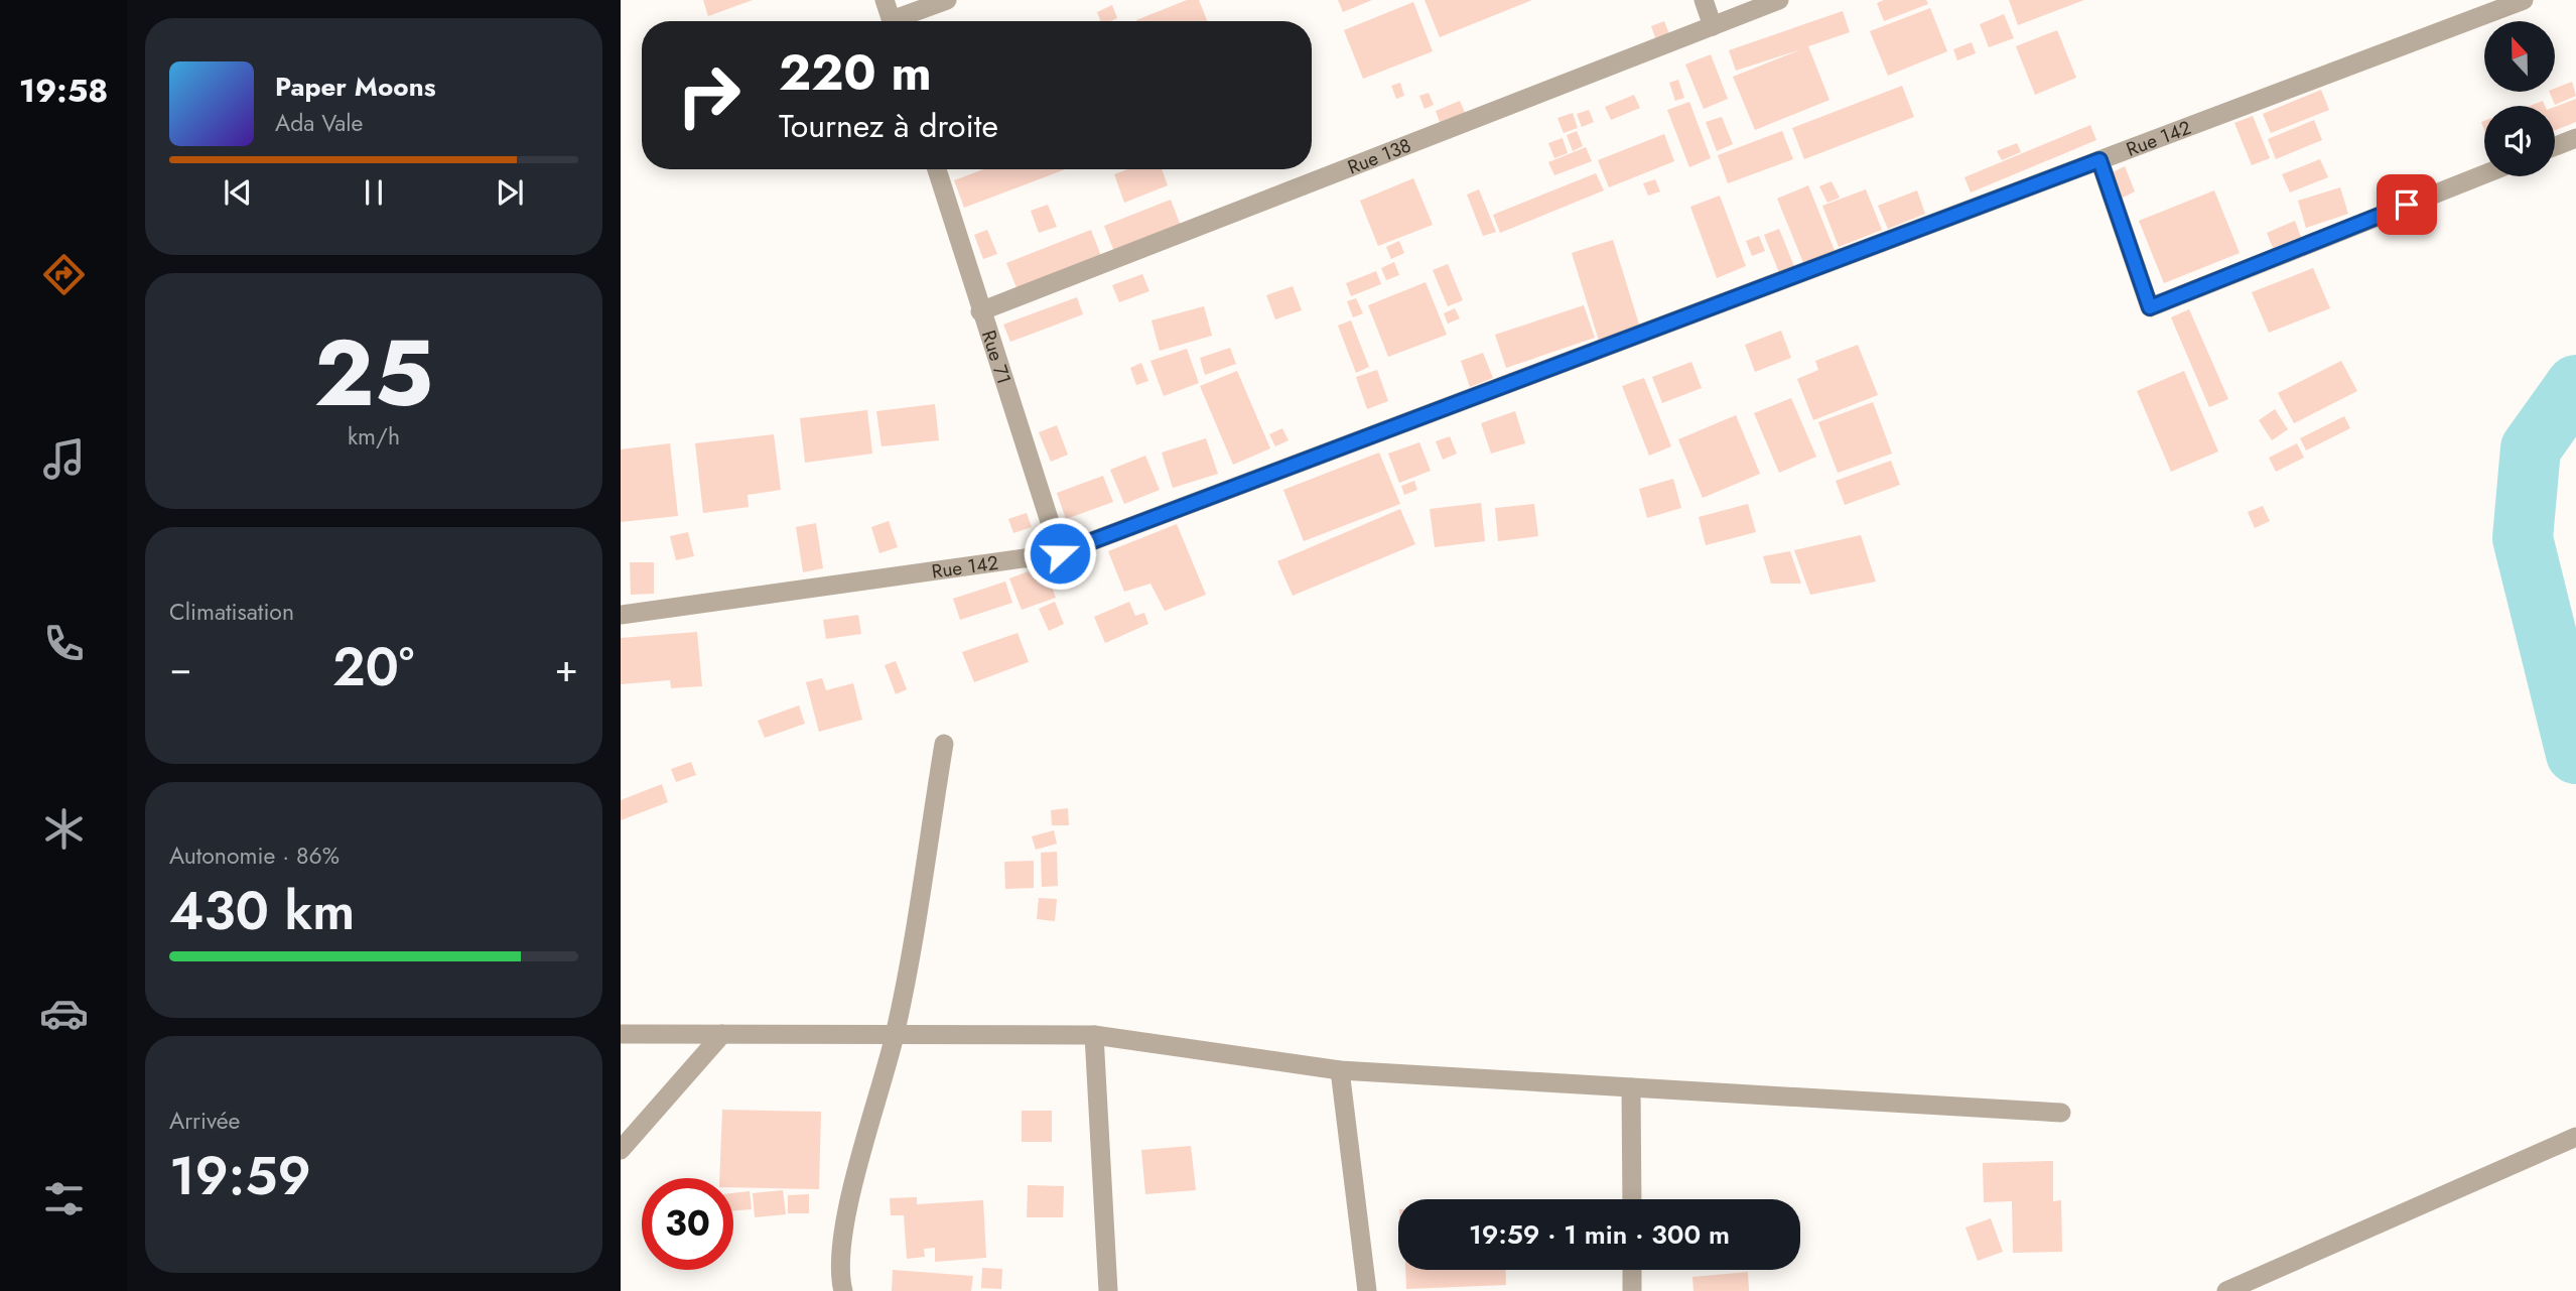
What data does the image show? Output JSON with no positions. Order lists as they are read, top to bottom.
{
  "streets": {
    "street": ["Rue 142", "Rue 138", "Rue 71"]
  },
  "crossings": [
    ["Rue 142", "Rue 71"],
    ["Rue 138", "Rue 71"]
  ],
  "north": "top",
  "page": {
    "tabs": "19:58",
    "turn": ["220 m", "Tournez à droite"],
    "song": ["Paper Moons", "Ada Vale"],
    "tile": [
      ["25", "km/h"],
      "Climatisation",
      ["Autonomie · 86%", "430 km"],
      ["Arrivée", "19:59"]
    ],
    "heat": ["−", "20°", "+"],
    "limit": "30",
    "trip": "19:59 · 1 min · 300 m"
  }
}
